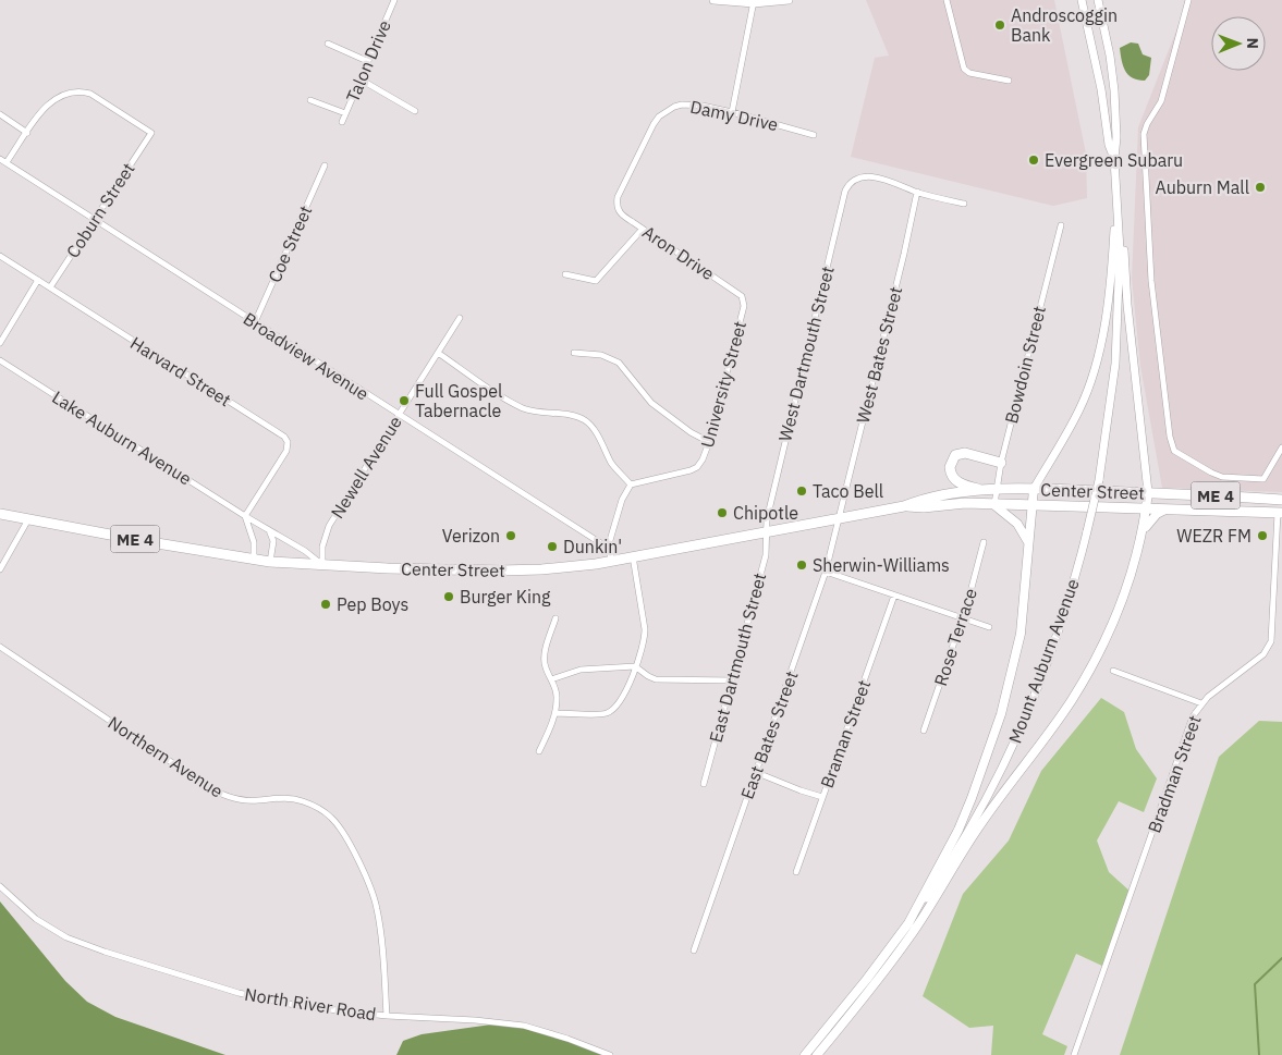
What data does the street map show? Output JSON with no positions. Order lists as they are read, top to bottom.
{
  "streets": {
    "highway": ["Center Street", "ME 4"],
    "main road": ["Mount Auburn Avenue"],
    "street": [
      "Talon Drive",
      "Damy Drive",
      "Coburn Street",
      "Coe Street",
      "Aron Drive",
      "West Dartmouth Street",
      "West Bates Street",
      "Broadview Avenue",
      "Bowdoin Street",
      "Harvard Street",
      "University Street",
      "Lake Auburn Avenue",
      "Newell Avenue",
      "Rose Terrace",
      "East Dartmouth Street",
      "Braman Street",
      "East Bates Street",
      "Northern Avenue",
      "Bradman Street",
      "North River Road"
    ]
  },
  "crossings": [
    ["Damy Drive", "Aron Drive"],
    ["Coburn Street", "Broadview Avenue"],
    ["Coburn Street", "Harvard Street"],
    ["Coe Street", "Broadview Avenue"],
    ["Aron Drive", "University Street"],
    ["West Dartmouth Street", "West Bates Street"],
    ["West Dartmouth Street", "Center Street"],
    ["West Dartmouth Street", "East Dartmouth Street"],
    ["West Bates Street", "Center Street"],
    ["West Bates Street", "East Bates Street"],
    ["Broadview Avenue", "Newell Avenue"],
    ["Bowdoin Street", "Center Street"],
    ["Harvard Street", "Lake Auburn Avenue"],
    ["Lake Auburn Avenue", "Newell Avenue"],
    ["Lake Auburn Avenue", "Center Street"],
    ["Newell Avenue", "Center Street"],
    ["Center Street", "East Dartmouth Street"],
    ["Center Street", "East Bates Street"],
    ["Center Street", "Bradman Street"],
    ["Northern Avenue", "North River Road"]
  ],
  "places": [
    "Androscoggin Bank",
    "Evergreen Subaru",
    "Auburn Mall",
    "Full Gospel Tabernacle",
    "Taco Bell",
    "Chipotle",
    "Verizon",
    "WEZR FM",
    "Dunkin'",
    "Sherwin-Williams",
    "Burger King",
    "Pep Boys"
  ],
  "north": "right"
}
